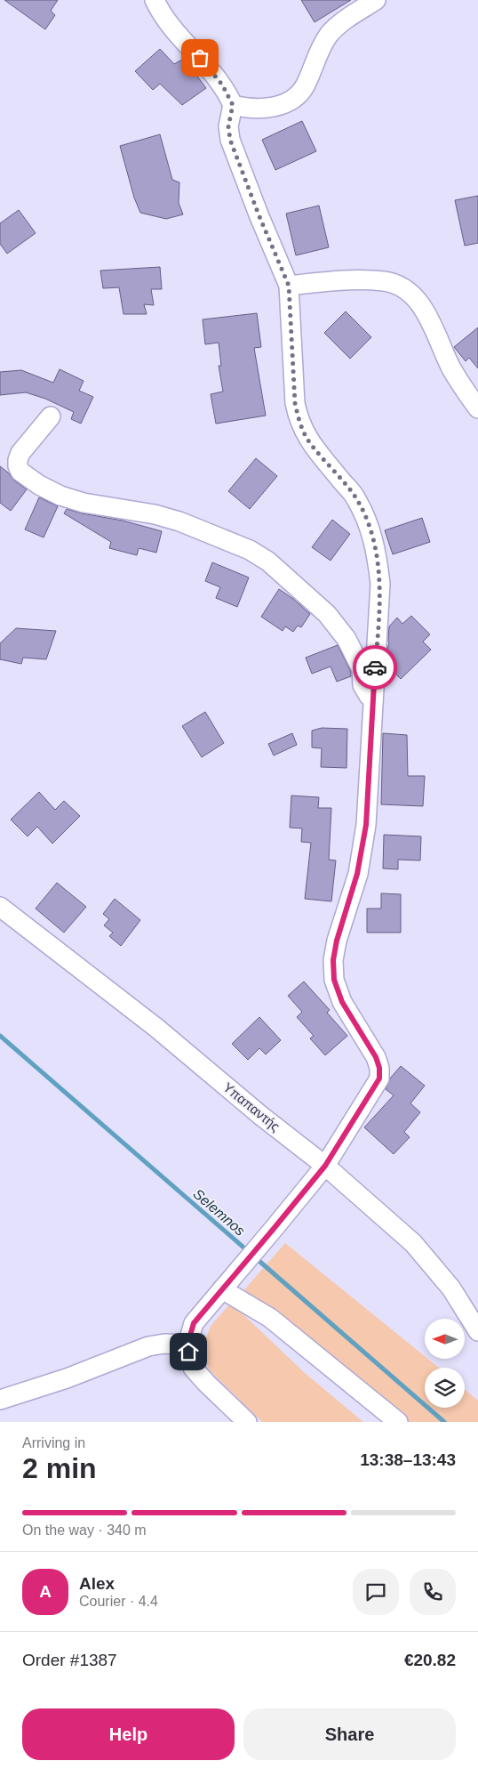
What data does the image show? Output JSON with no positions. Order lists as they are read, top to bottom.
{
  "streets": {
    "street": ["Υπαπαντής"]
  },
  "water": ["Selemnos"],
  "north": "left",
  "page": {
    "heading": ["2 min", "Arriving in", "13:38–13:43"],
    "panel": [
      "Alex",
      "Courier · 4.4",
      "Order #1387",
      "€20.82"
    ],
    "bar": "On the way · 340 m",
    "round": "A",
    "buttons": ["Help", "Share"]
  }
}
